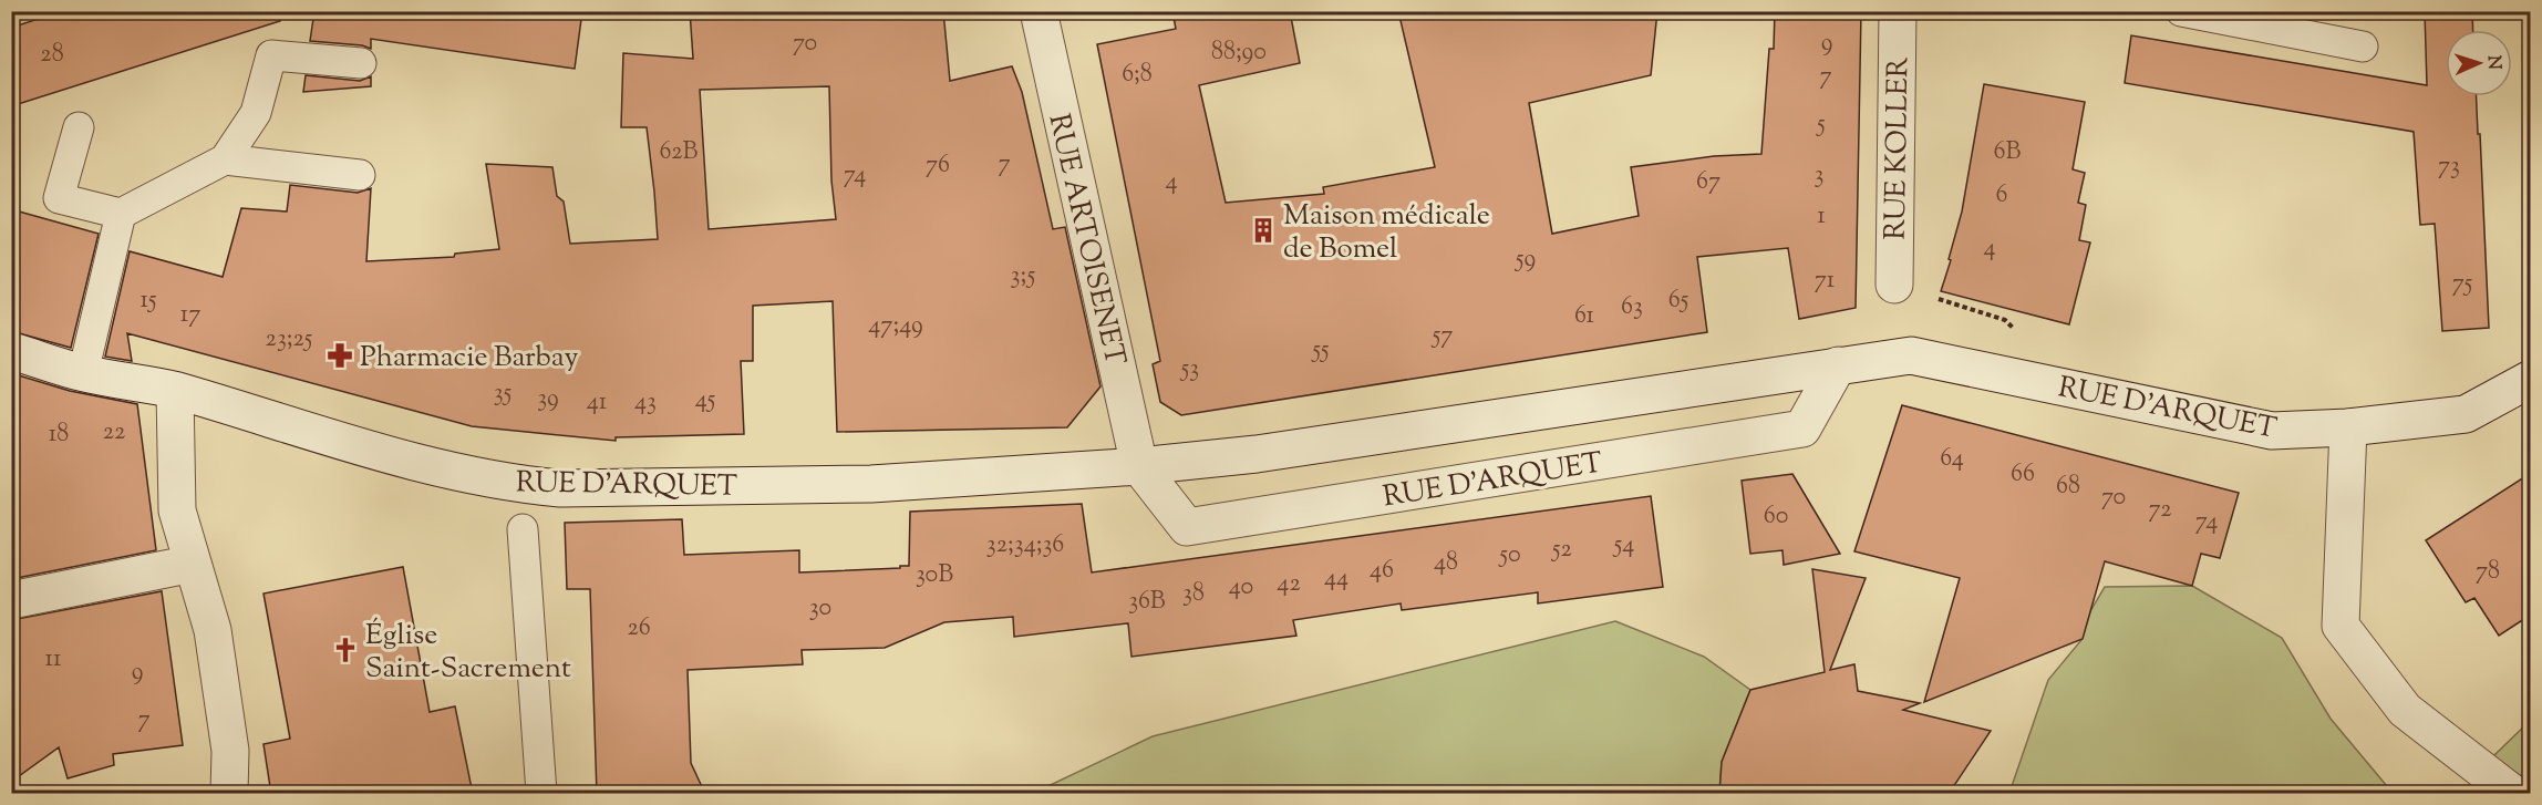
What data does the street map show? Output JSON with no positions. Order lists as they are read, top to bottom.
{
  "streets": {
    "street": ["RUE KOLLER", "RUE ARTOISENET", "RUE D'ARQUET"]
  },
  "crossings": [
    ["RUE ARTOISENET", "RUE D'ARQUET"]
  ],
  "places": {
    "building": ["Maison médicale de Bomel"],
    "pharmacy": ["Pharmacie Barbay"],
    "church": ["Église Saint-Sacrement"]
  },
  "house_numbers": [
    "70",
    "9",
    "88;90",
    "28",
    "6;8",
    "7",
    "5",
    "62B",
    "6B",
    "7",
    "76",
    "73",
    "74",
    "3",
    "4",
    "67",
    "6",
    "1",
    "4",
    "59",
    "3;5",
    "71",
    "75",
    "15",
    "65",
    "63",
    "17",
    "61",
    "47;49",
    "57",
    "23;25",
    "55",
    "53",
    "35",
    "39",
    "45",
    "41",
    "43",
    "22",
    "18",
    "64",
    "66",
    "68",
    "70",
    "72",
    "60",
    "74",
    "32;34;36",
    "54",
    "52",
    "50",
    "48",
    "46",
    "78",
    "30B",
    "44",
    "42",
    "40",
    "38",
    "36B",
    "30",
    "26",
    "11",
    "9",
    "7"
  ],
  "north": "right"
}
